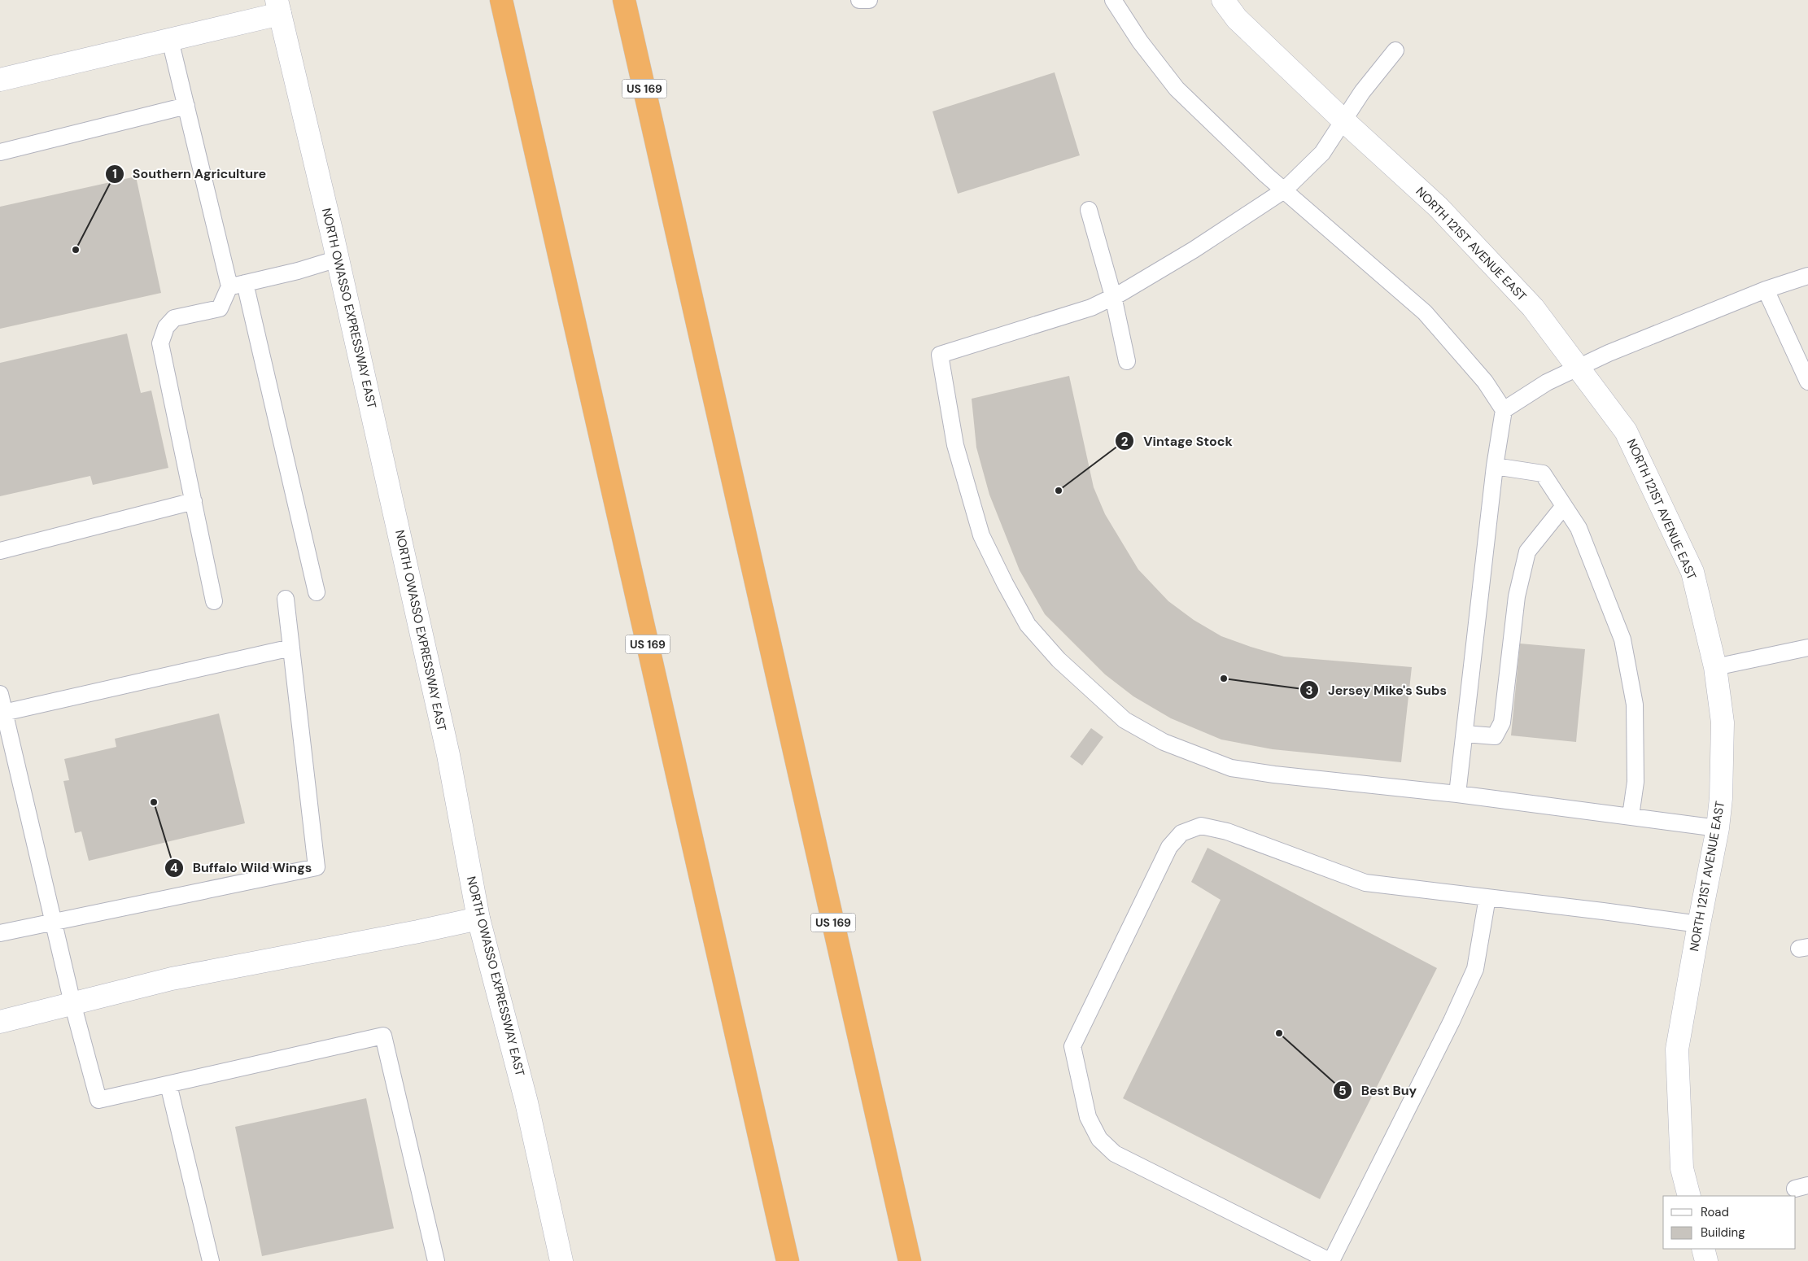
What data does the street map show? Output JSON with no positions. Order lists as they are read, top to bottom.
{
  "streets": {
    "highway": ["US 169"],
    "street": ["NORTH 121ST AVENUE EAST", "NORTH OWASSO EXPRESSWAY EAST"]
  },
  "places": [
    "Southern Agriculture",
    "Vintage Stock",
    "Jersey Mike's Subs",
    "Buffalo Wild Wings",
    "Best Buy"
  ],
  "legend": ["Road", "Building"]
}
